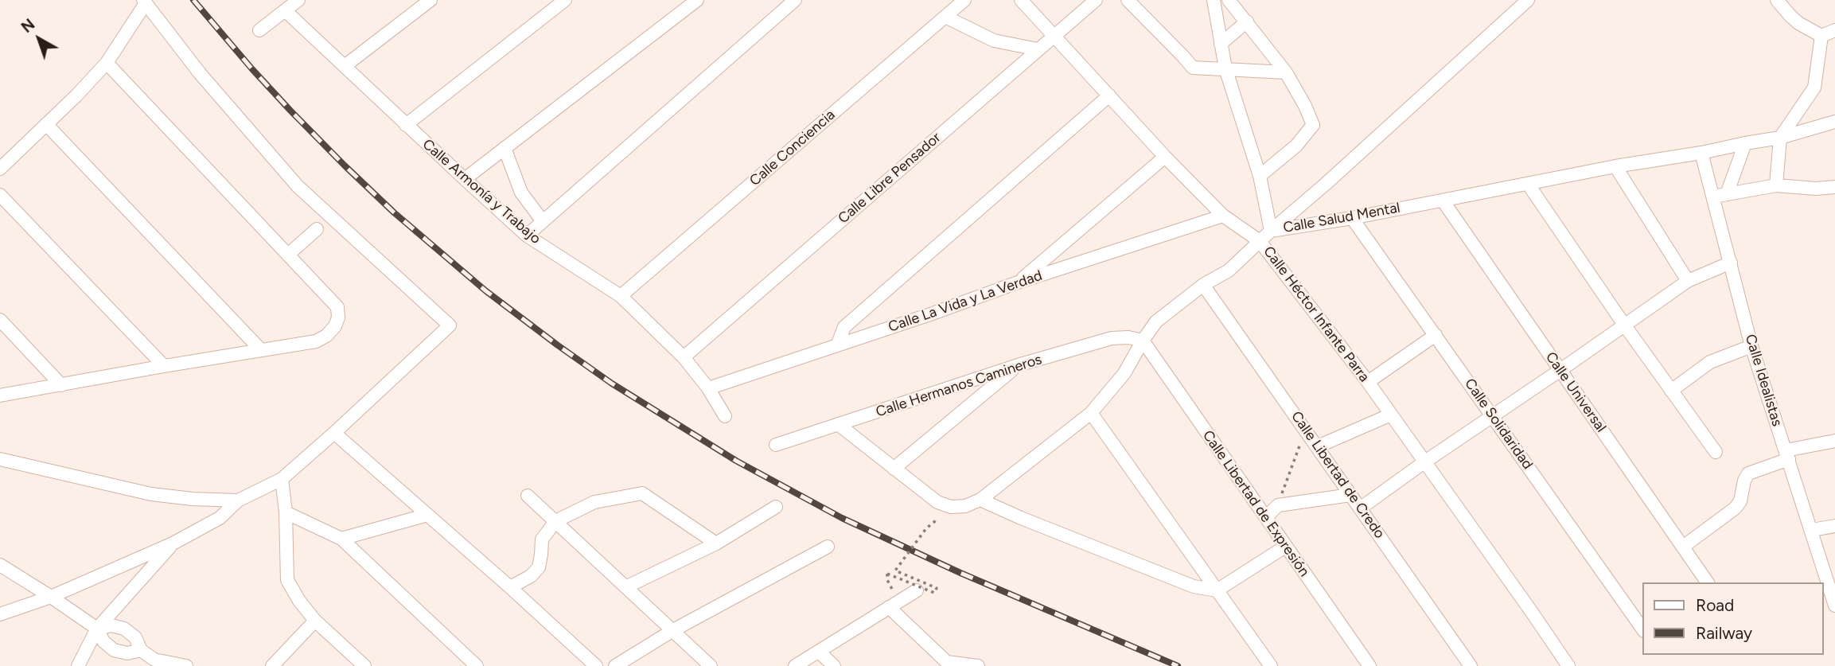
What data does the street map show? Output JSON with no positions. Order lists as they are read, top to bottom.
{
  "streets": {
    "street": [
      "Calle Conciencia",
      "Calle Libre Pensador",
      "Calle Armonía y Trabajo",
      "Calle Salud Mental",
      "Calle La Vida y La Verdad",
      "Calle Héctor Infante Parra",
      "Calle Idealistas",
      "Calle Hermanos Camineros",
      "Calle Universal",
      "Calle Solidaridad",
      "Calle Libertad de Credo",
      "Calle Libertad de Expresión"
    ]
  },
  "crossings": [
    ["Calle Conciencia", "Calle Armonía y Trabajo"],
    ["Calle Libre Pensador", "Calle Armonía y Trabajo"],
    ["Calle Libre Pensador", "Calle Héctor Infante Parra"],
    ["Calle Armonía y Trabajo", "Calle La Vida y La Verdad"],
    ["Calle Salud Mental", "Calle Héctor Infante Parra"],
    ["Calle Salud Mental", "Calle Idealistas"],
    ["Calle Salud Mental", "Calle Hermanos Camineros"],
    ["Calle Salud Mental", "Calle Universal"],
    ["Calle Salud Mental", "Calle Solidaridad"],
    ["Calle Salud Mental", "Calle Libertad de Credo"],
    ["Calle Salud Mental", "Calle Libertad de Expresión"],
    ["Calle La Vida y La Verdad", "Calle Héctor Infante Parra"],
    ["Calle Hermanos Camineros", "Calle Libertad de Expresión"]
  ],
  "legend": ["Road", "Railway"],
  "north": "top left"
}
